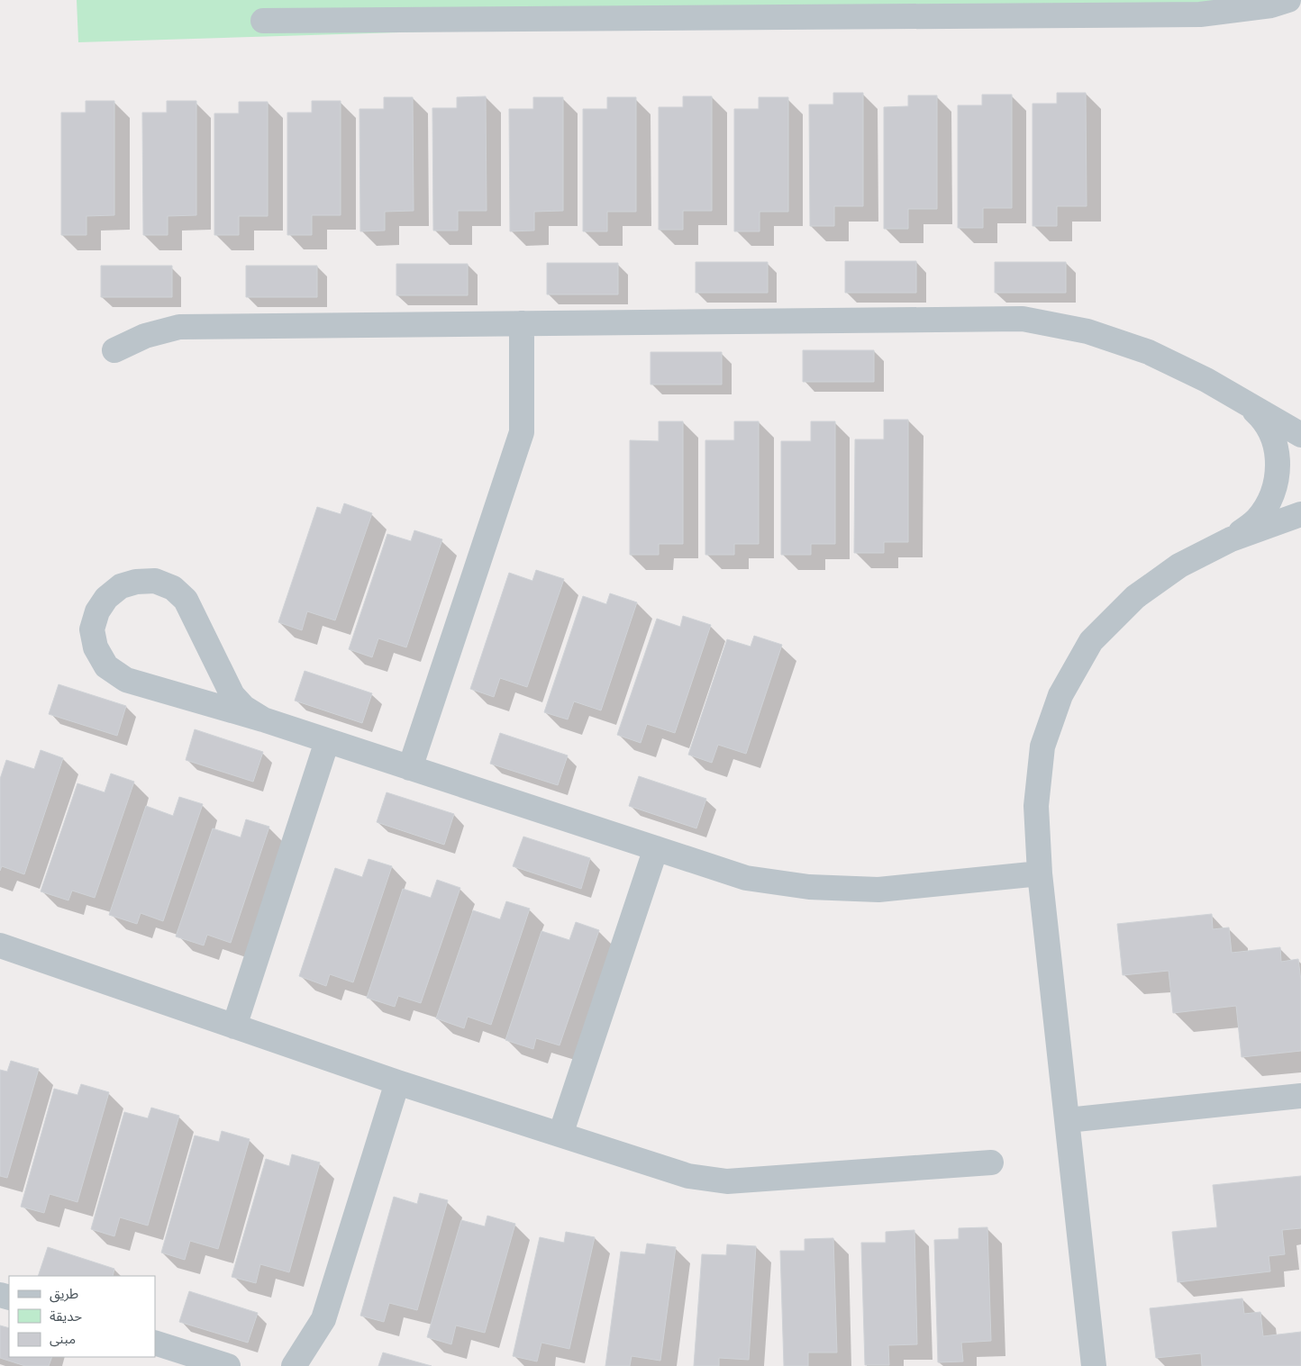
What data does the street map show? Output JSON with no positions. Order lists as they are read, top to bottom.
{
  "legend": ["طريق", "حديقة", "مبنى"]
}
